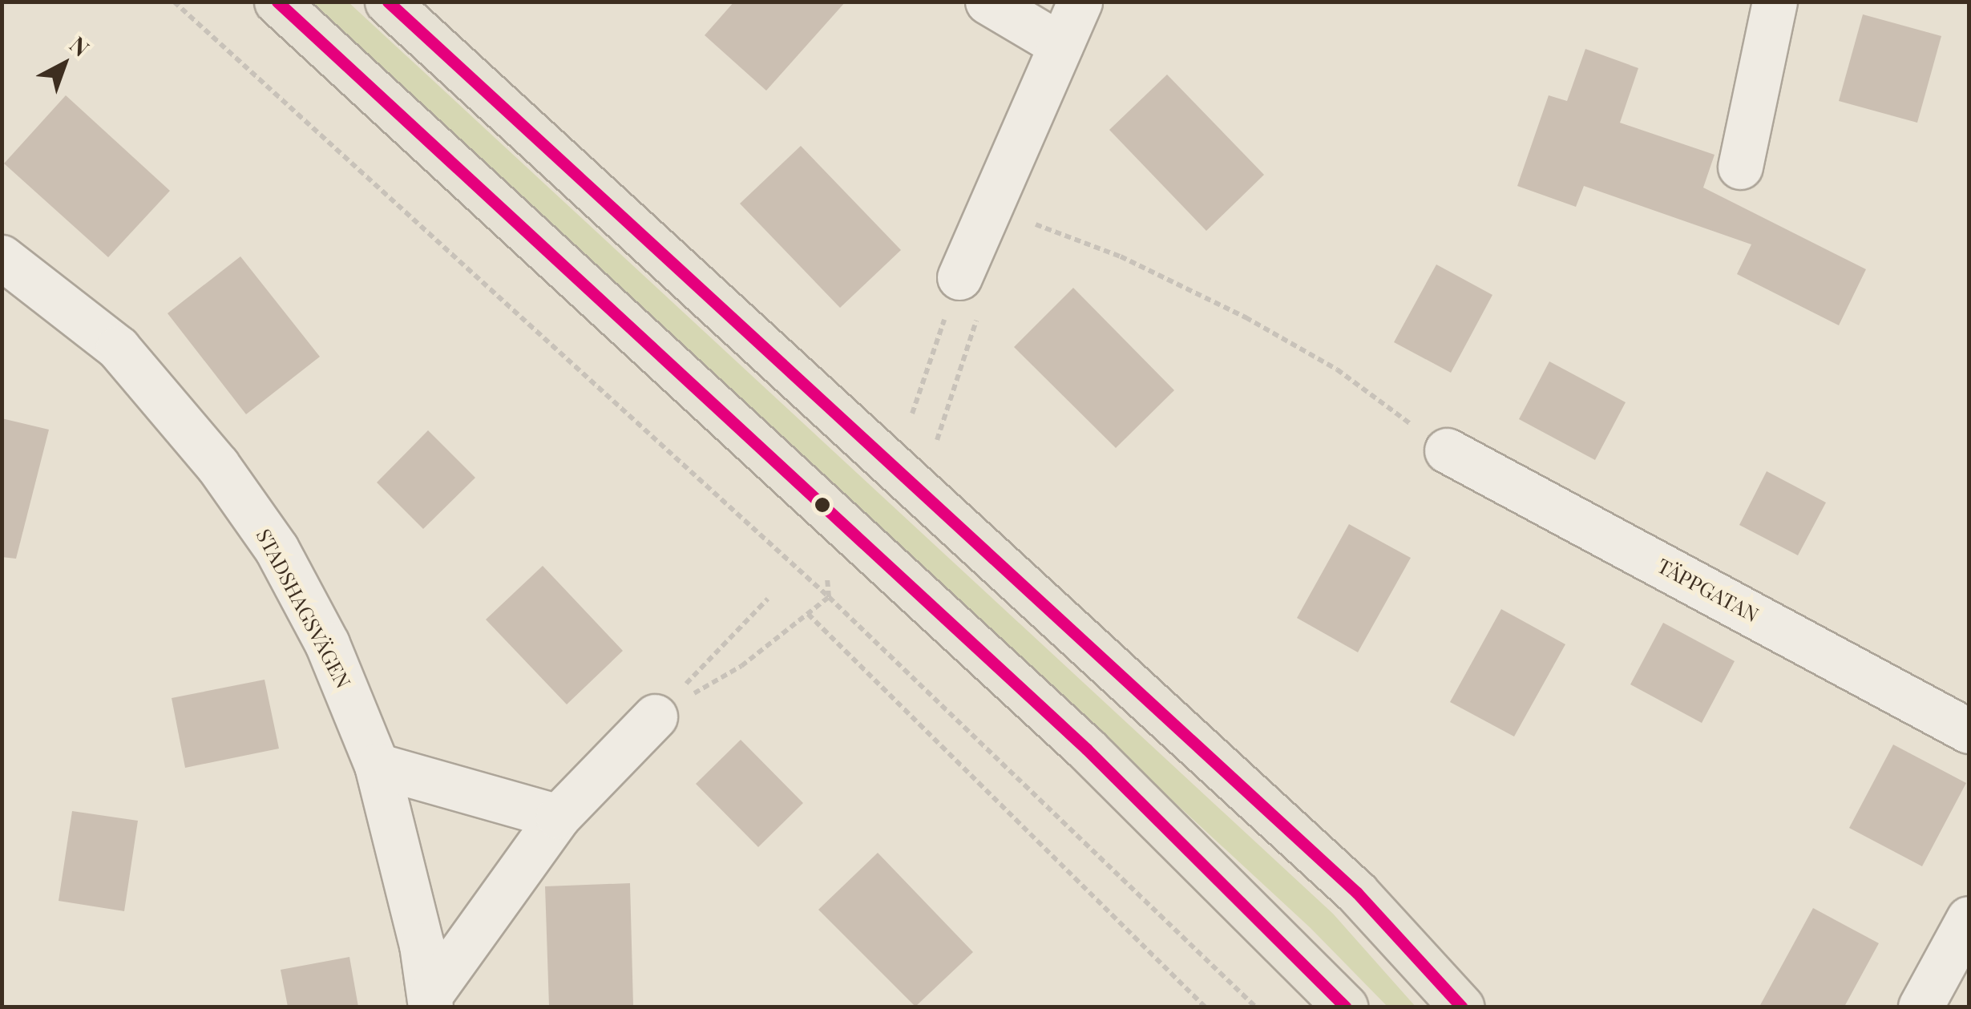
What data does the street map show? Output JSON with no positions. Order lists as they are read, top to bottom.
{
  "streets": {
    "street": ["TÄPPGATAN", "STADSHAGSVÄGEN"]
  },
  "north": "top right"
}
